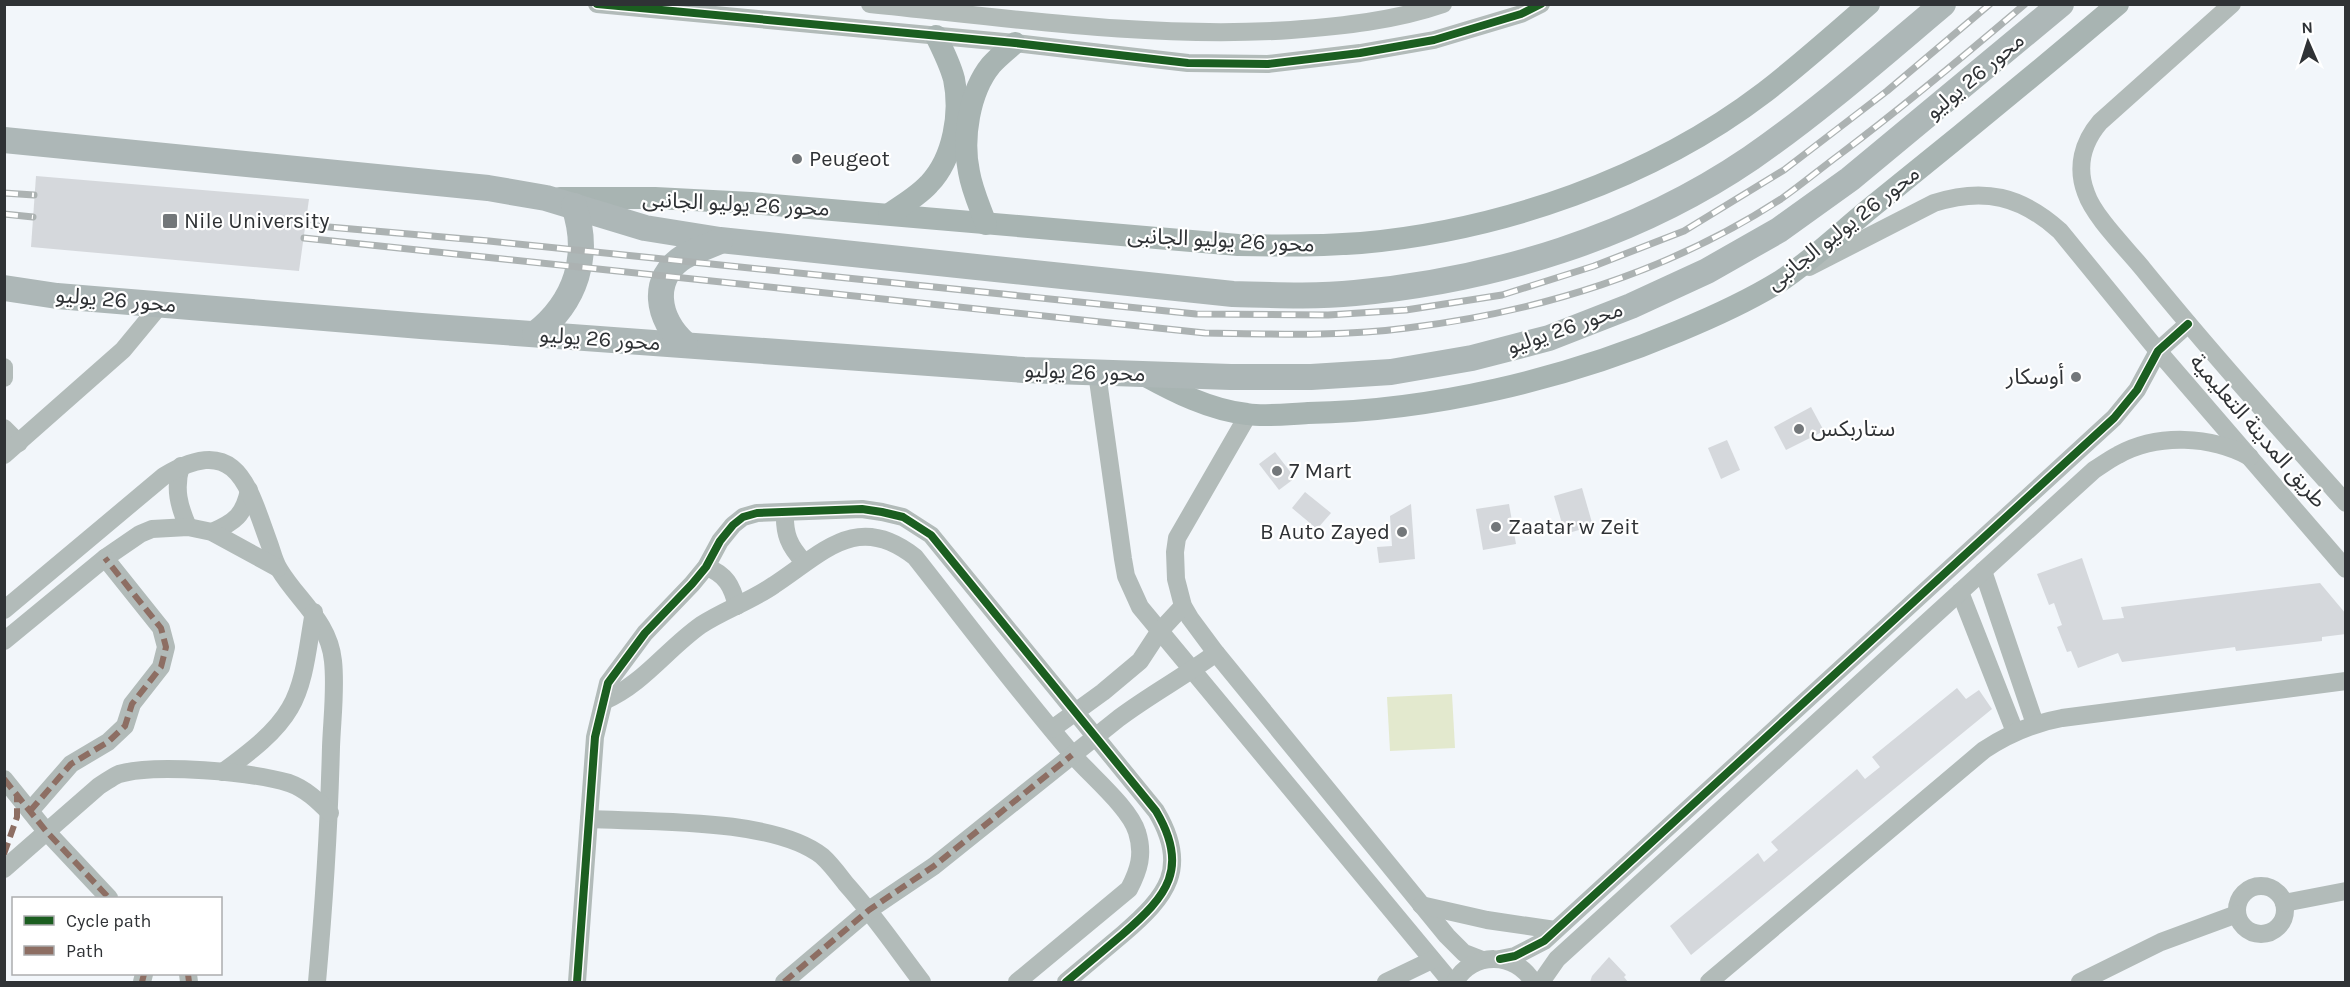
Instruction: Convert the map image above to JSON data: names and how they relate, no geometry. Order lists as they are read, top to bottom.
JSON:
{
  "streets": {
    "highway": ["محور 26 يوليو"],
    "main road": ["محور 26 يوليو الجانبى"],
    "street": ["طريق المدينة التعليمية"]
  },
  "crossings": [
    ["محور 26 يوليو", "محور 26 يوليو الجانبى"],
    ["محور 26 يوليو الجانبى", "طريق المدينة التعليمية"]
  ],
  "places": {
    "other": [
      "Peugeot",
      "أوسكار",
      "ستاربكس",
      "7 Mart",
      "Zaatar w Zeit",
      "B Auto Zayed"
    ],
    "transit": ["Nile University"]
  },
  "legend": ["Cycle path", "Path"],
  "north": "top"
}
